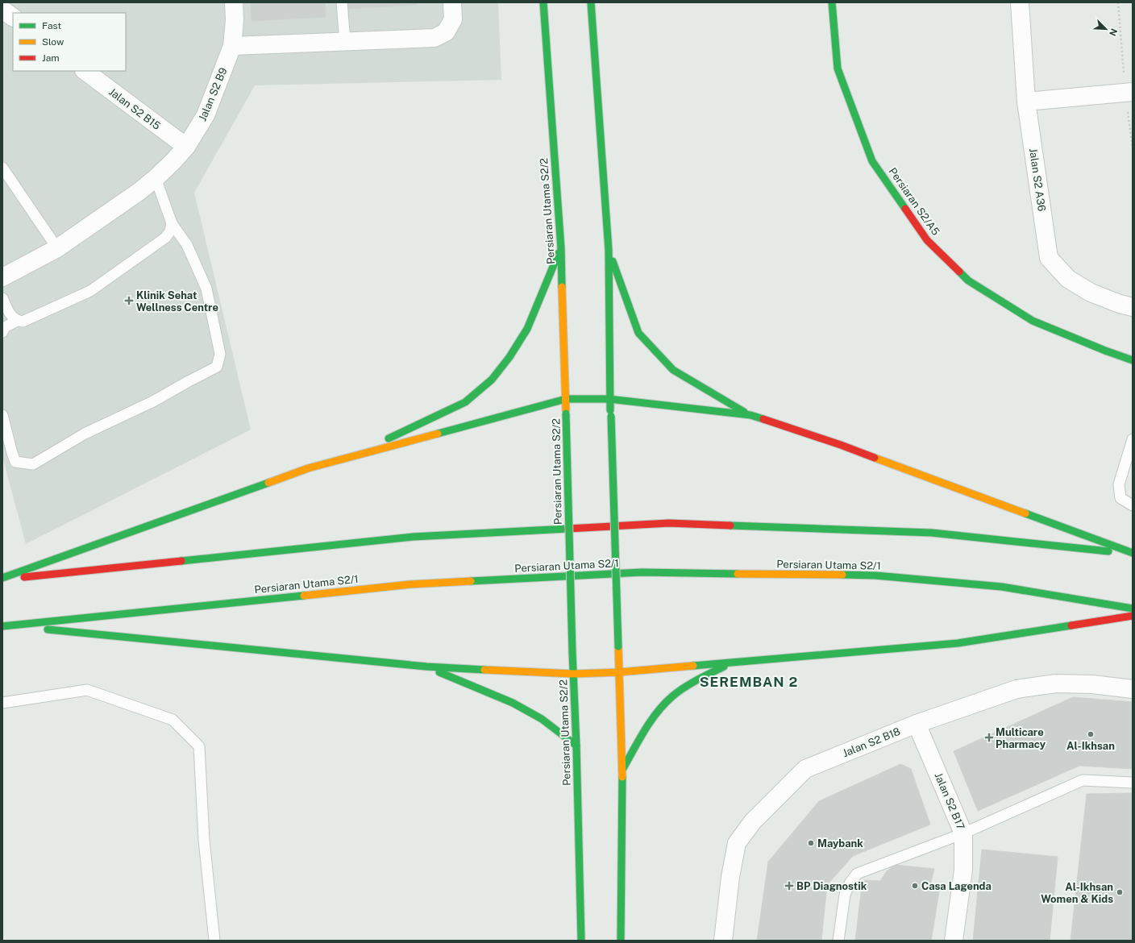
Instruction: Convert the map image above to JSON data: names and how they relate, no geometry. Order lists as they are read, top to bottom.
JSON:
{
  "streets": {
    "main road": ["Persiaran S2/A5", "Persiaran Utama S2/2", "Persiaran Utama S2/1"],
    "street": [
      "Jalan S2 B9",
      "Jalan S2 B15",
      "Jalan S2 A36",
      "Jalan S2 B18",
      "Jalan S2 B17"
    ]
  },
  "crossings": [
    ["Jalan S2 B9", "Jalan S2 B15"],
    ["Jalan S2 B18", "Jalan S2 B17"]
  ],
  "districts": ["SEREMBAN 2"],
  "places": {
    "health": ["Klinik Sehat Wellness Centre", "Multicare Pharmacy", "BP Diagnostik"],
    "other": [
      "Al-Ikhsan",
      "Maybank",
      "Casa Lagenda",
      "Al-Ikhsan Women & Kids"
    ]
  },
  "legend": ["Fast", "Slow", "Jam"],
  "north": "bottom right"
}
